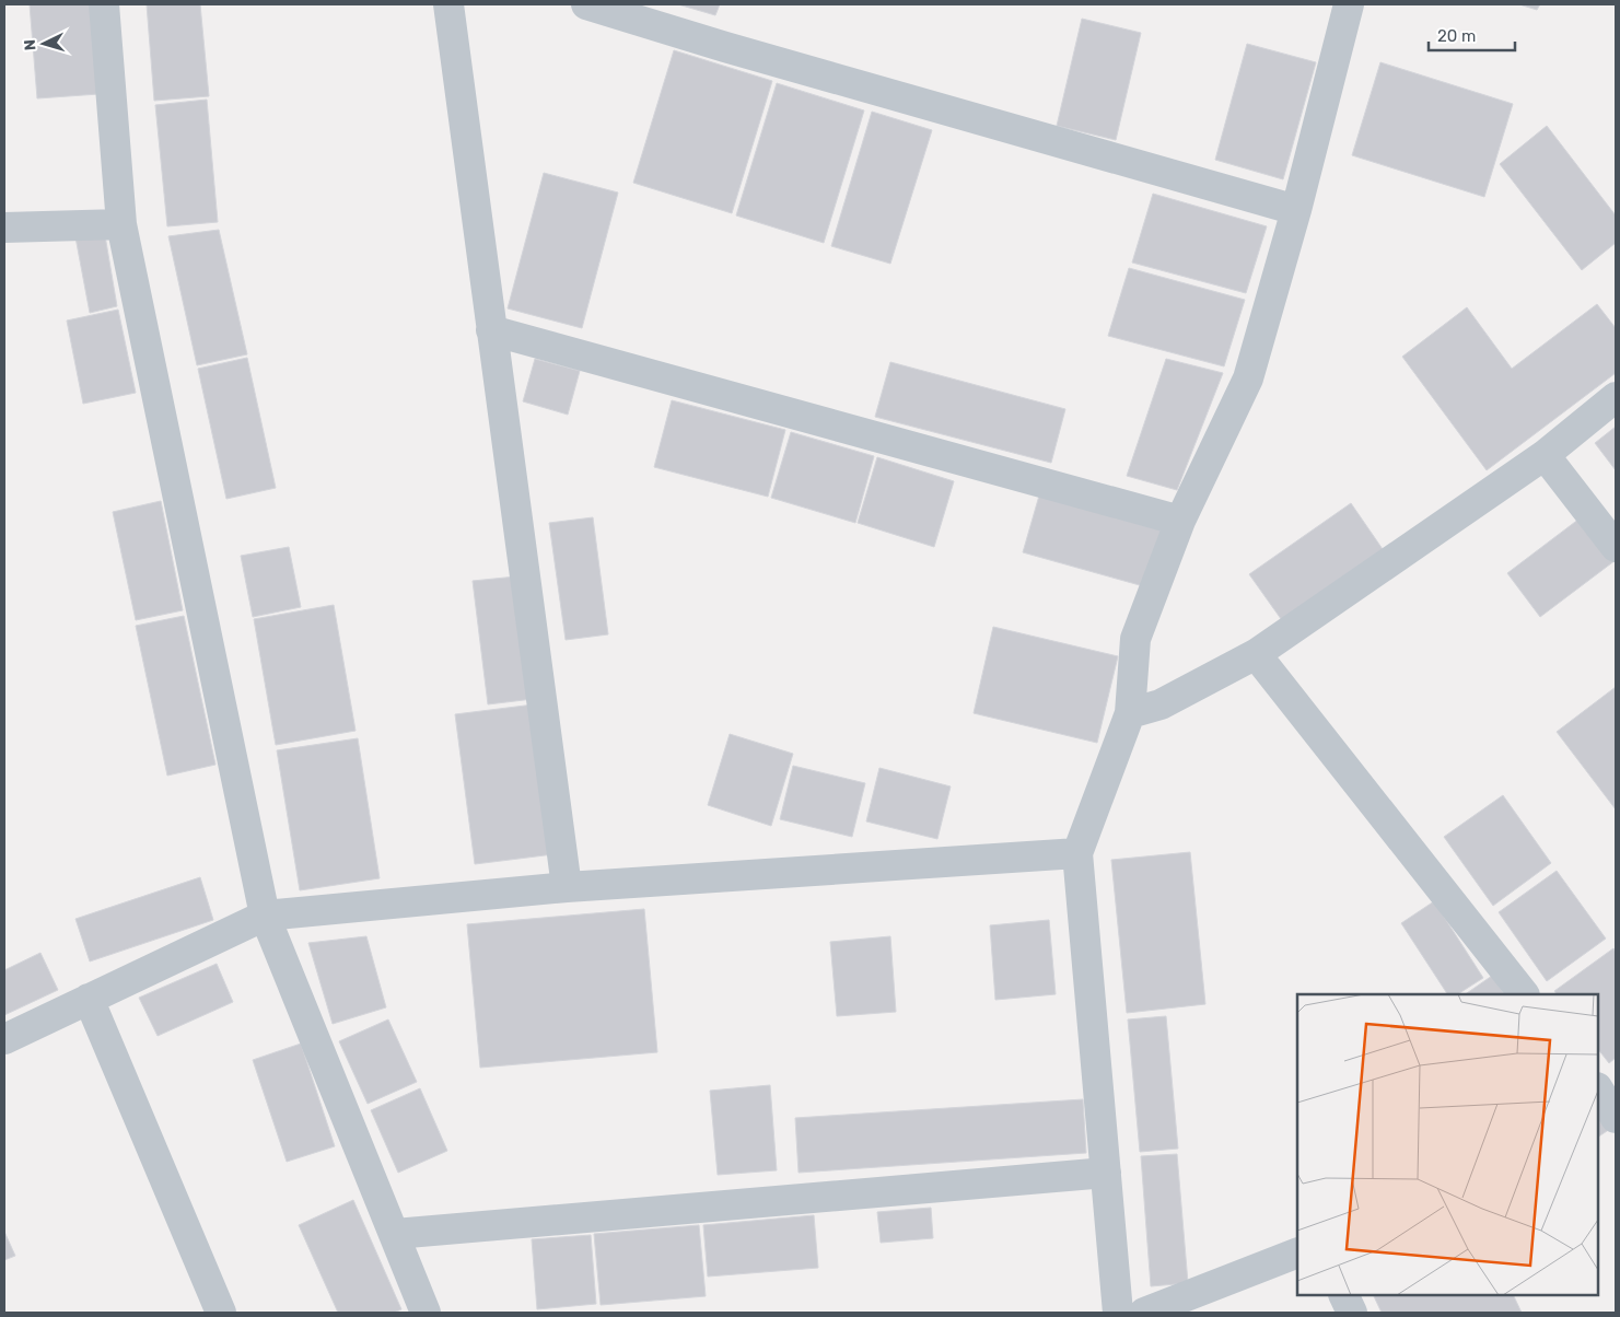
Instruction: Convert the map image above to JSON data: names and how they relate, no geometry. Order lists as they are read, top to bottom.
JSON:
{
  "scale_bar": "20 m",
  "north": "left"
}
